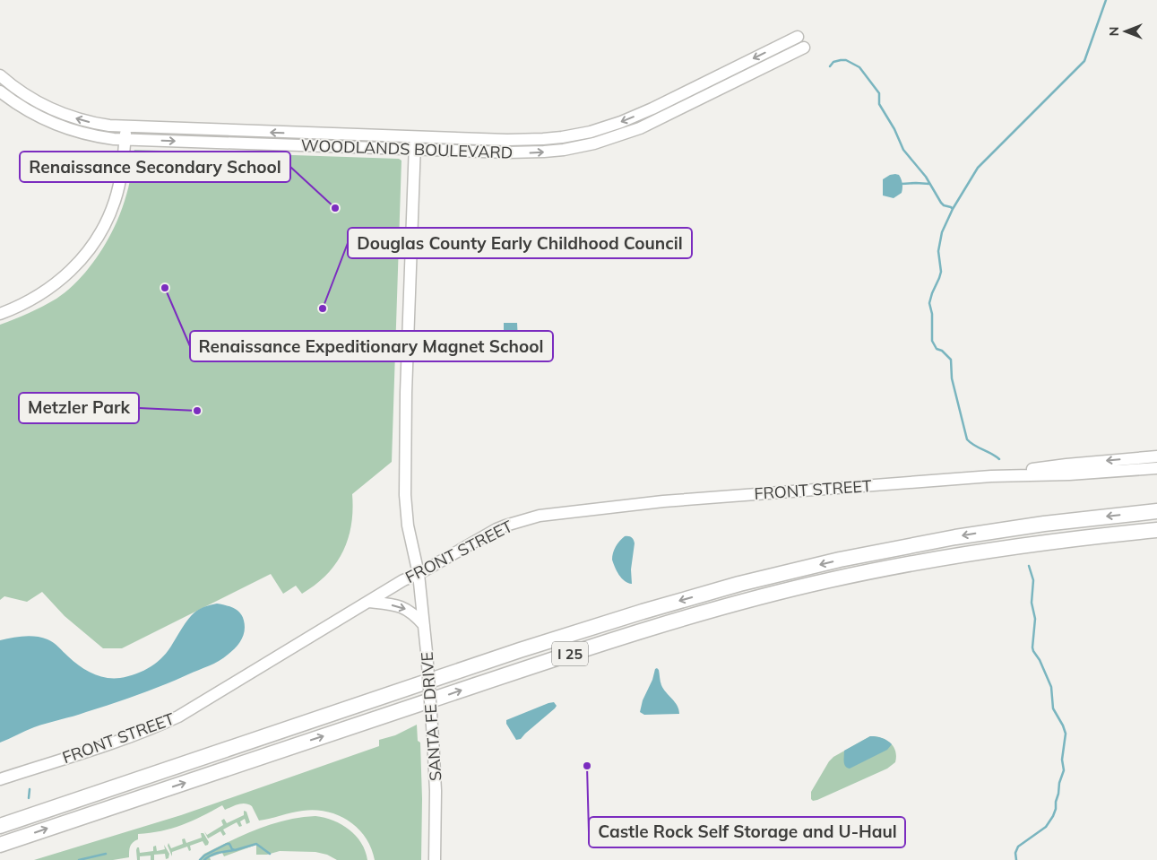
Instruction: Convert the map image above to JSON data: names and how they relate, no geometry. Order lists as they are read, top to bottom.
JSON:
{
  "streets": {
    "highway": ["I 25"],
    "street": ["WOODLANDS BOULEVARD", "FRONT STREET", "SANTA FE DRIVE"]
  },
  "crossings": [
    ["WOODLANDS BOULEVARD", "SANTA FE DRIVE"],
    ["FRONT STREET", "SANTA FE DRIVE"]
  ],
  "places": [
    "Renaissance Secondary School",
    "Renaissance Expeditionary Magnet School",
    "Douglas County Early Childhood Council",
    "Metzler Park",
    "Castle Rock Self Storage and U-Haul"
  ],
  "north": "left"
}
